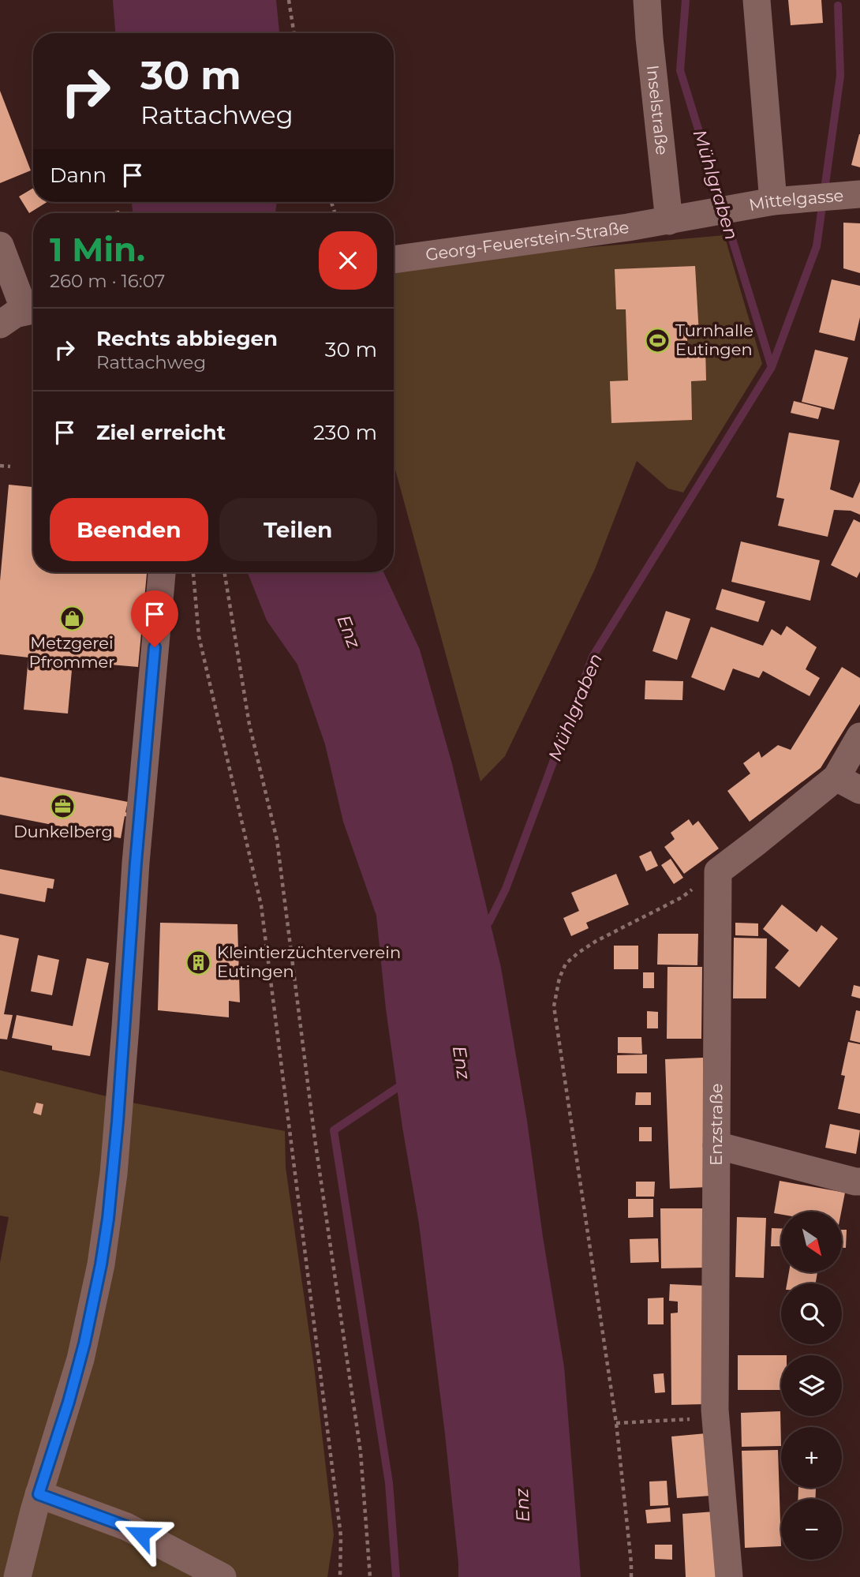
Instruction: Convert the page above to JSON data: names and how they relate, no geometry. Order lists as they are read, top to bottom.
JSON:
{
  "streets": {
    "street": [
      "Inselstraße",
      "Mittelgasse",
      "Georg-Feuerstein-Straße",
      "Enzstraße"
    ]
  },
  "crossings": [
    ["Inselstraße", "Mittelgasse"],
    ["Inselstraße", "Georg-Feuerstein-Straße"],
    ["Mittelgasse", "Georg-Feuerstein-Straße"]
  ],
  "water": ["Mühlgraben", "Enz"],
  "places": {
    "sports": ["Turnhalle Eutingen"],
    "shop": ["Metzgerei Pfrommer"],
    "office": ["Dunkelberg"],
    "building": ["Kleintierzüchterverein Eutingen"]
  },
  "north": "bottom right",
  "page": {
    "turn": ["30 m", "Rattachweg"],
    "then": "Dann",
    "heading": ["1 Min.", "260 m · 16:07"],
    "list": [
      {
        "name": "Rechts abbiegen",
        "note": "Rattachweg",
        "value": "30 m"
      },
      {
        "name": "Ziel erreicht",
        "value": "230 m"
      }
    ],
    "buttons": ["Beenden", "Teilen"],
    "map_buttons": ["+", "−"]
  }
}
